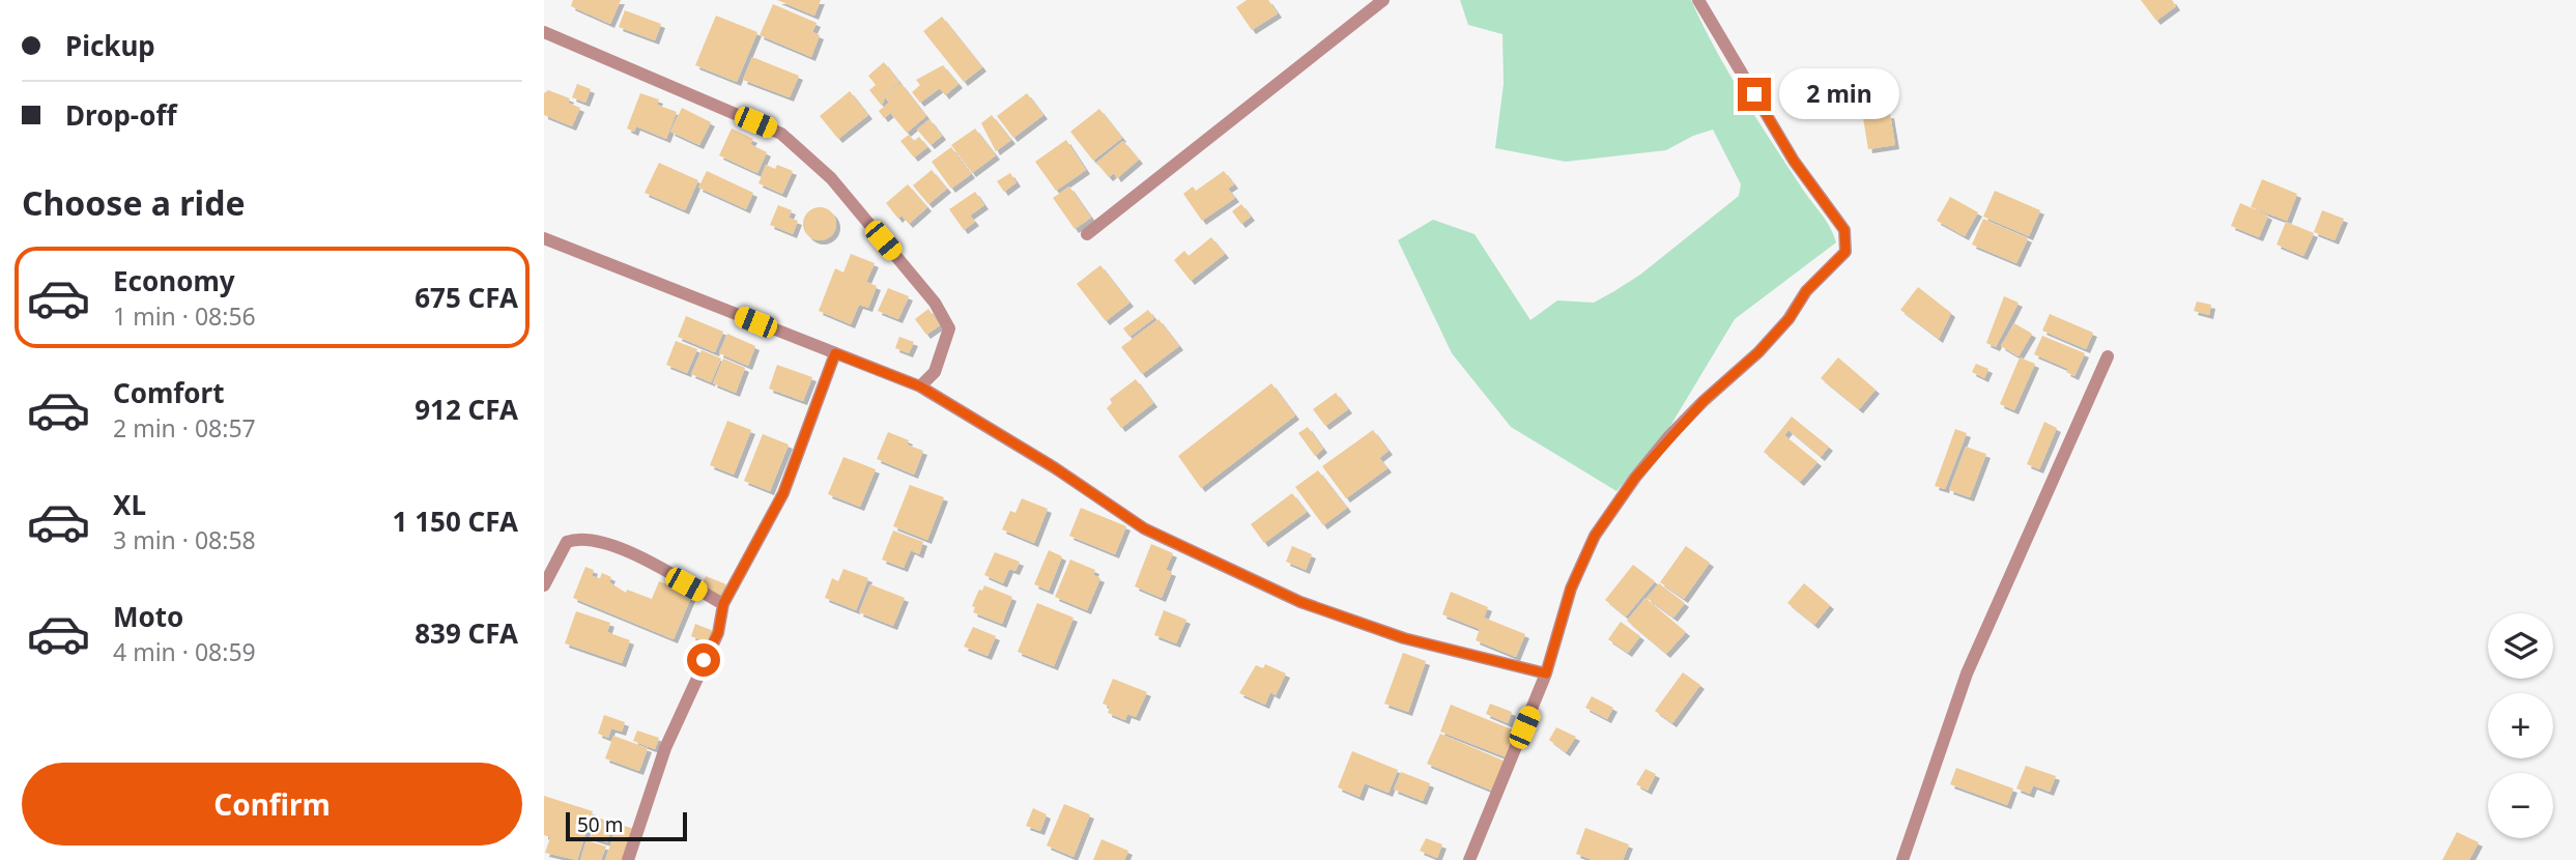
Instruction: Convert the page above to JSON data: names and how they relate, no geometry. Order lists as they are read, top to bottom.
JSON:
{
  "scale_bar": "50 m",
  "page": {
    "banner": ["Pickup", "Drop-off"],
    "bubble": "2 min",
    "heading": "Choose a ride",
    "list": [
      {
        "name": "Economy",
        "note": "1 min · 08:56",
        "value": "675 CFA"
      },
      {
        "name": "Comfort",
        "note": "2 min · 08:57",
        "value": "912 CFA"
      },
      {
        "name": "XL",
        "note": "3 min · 08:58",
        "value": "1 150 CFA"
      },
      {
        "name": "Moto",
        "note": "4 min · 08:59",
        "value": "839 CFA"
      }
    ],
    "map_buttons": ["+", "−"],
    "buttons": "Confirm",
    "scale": "50 m"
  }
}
